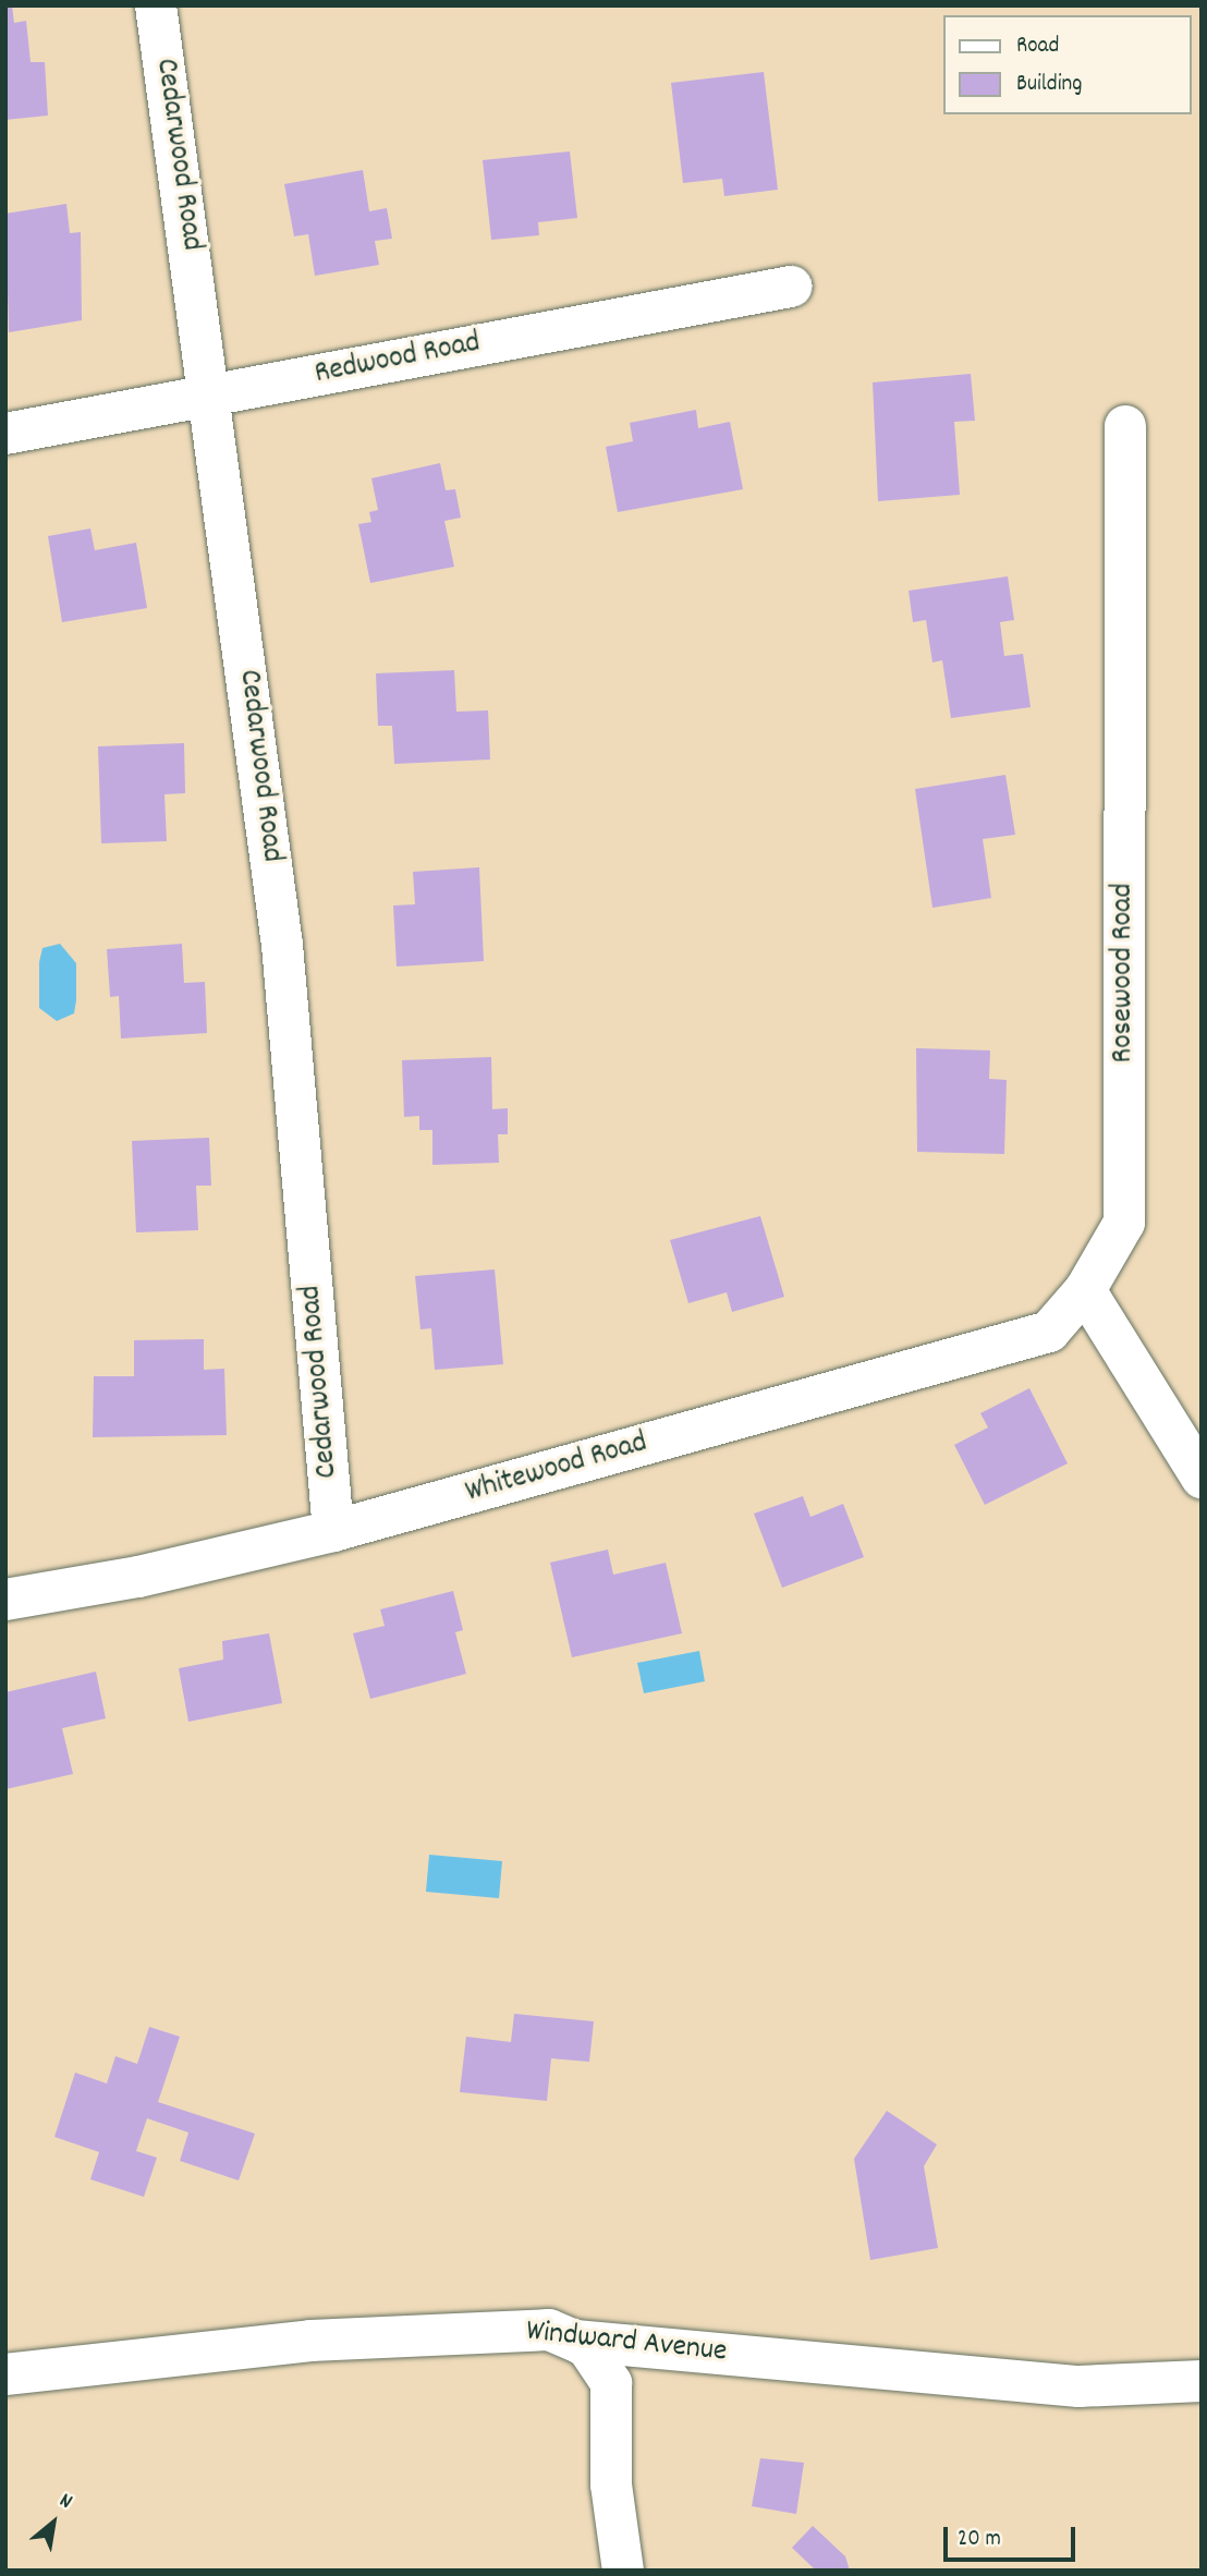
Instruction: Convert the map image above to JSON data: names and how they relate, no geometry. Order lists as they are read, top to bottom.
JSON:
{
  "streets": {
    "street": [
      "Cedarwood Road",
      "Redwood Road",
      "Rosewood Road",
      "Whitewood Road",
      "Windward Avenue"
    ]
  },
  "crossings": [
    ["Cedarwood Road", "Redwood Road"],
    ["Cedarwood Road", "Whitewood Road"],
    ["Rosewood Road", "Whitewood Road"]
  ],
  "legend": ["Road", "Building"],
  "scale_bar": "20 m",
  "north": "top right"
}
